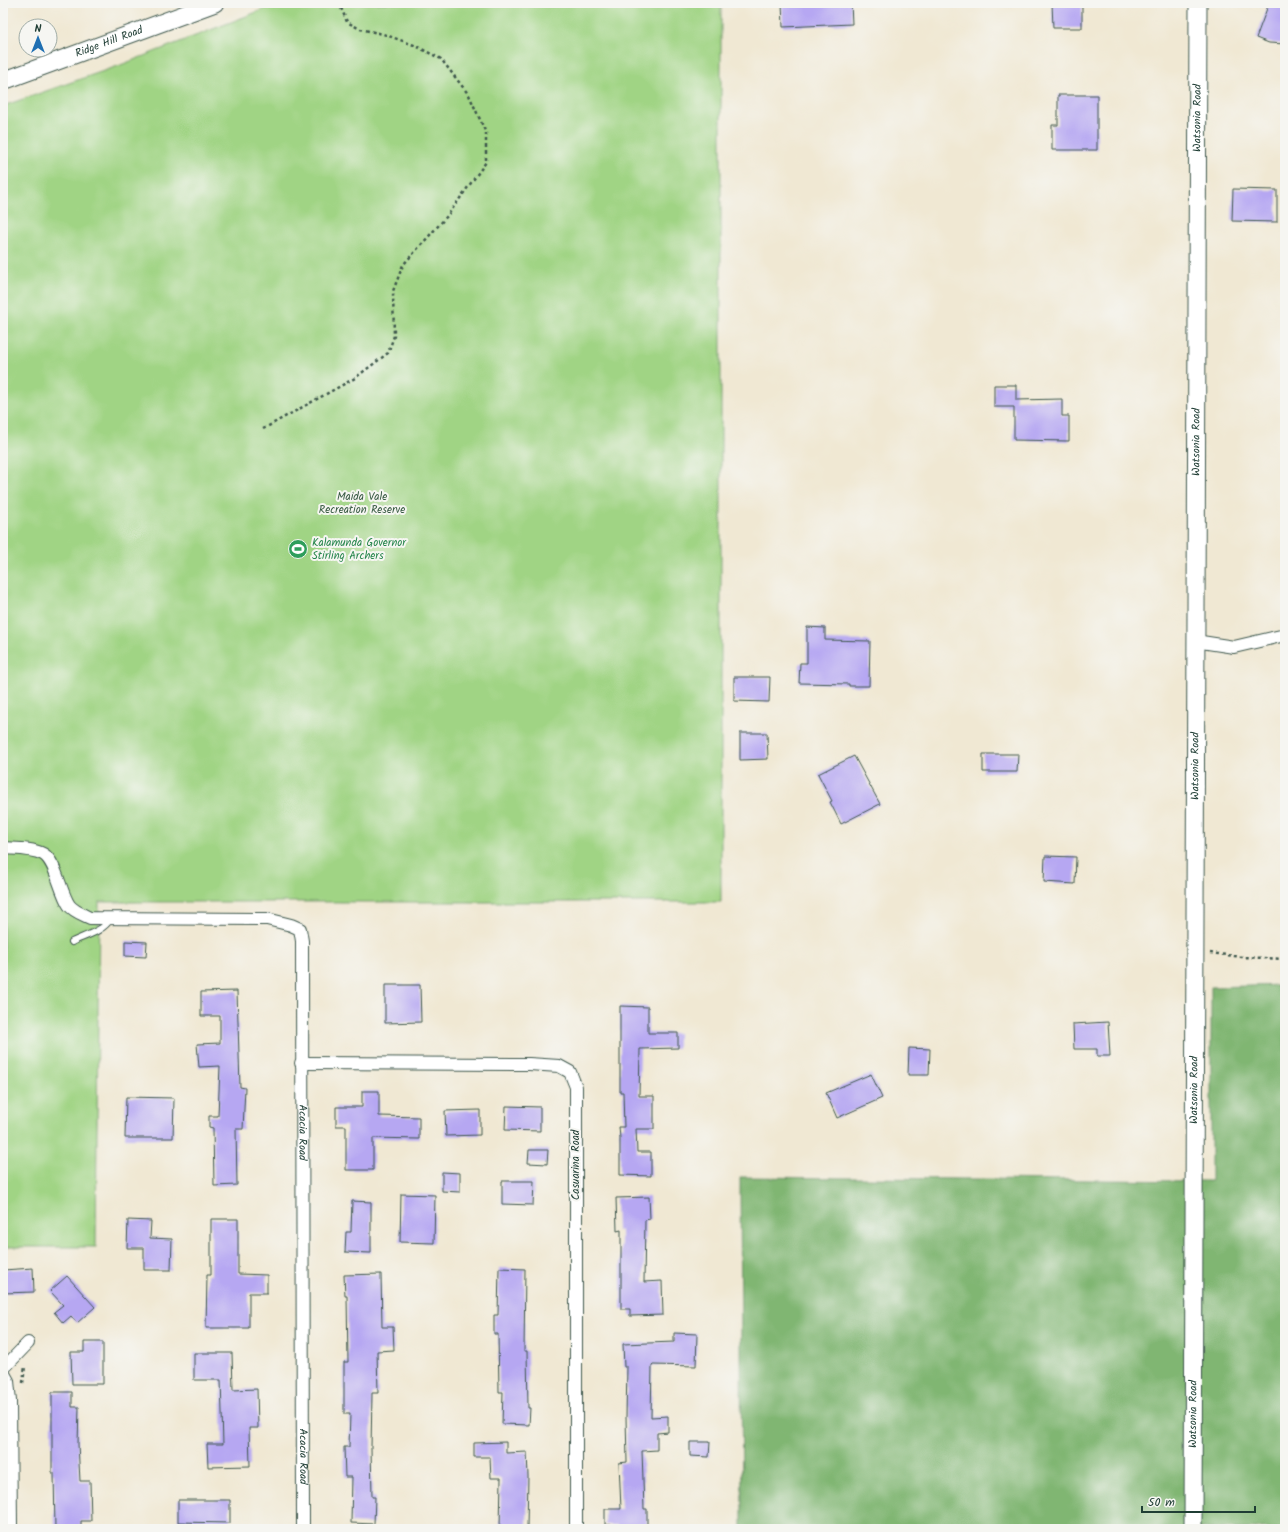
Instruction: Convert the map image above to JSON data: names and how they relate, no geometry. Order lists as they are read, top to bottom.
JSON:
{
  "streets": {
    "street": [
      "Ridge Hill Road",
      "Watsonia Road",
      "Acacia Road",
      "Casuarina Road"
    ]
  },
  "crossings": [
    ["Acacia Road", "Casuarina Road"]
  ],
  "parks": ["Maida Vale Recreation Reserve"],
  "places": {
    "sports": ["Kalamunda Governor Stirling Archers"]
  },
  "scale_bar": "50 m",
  "north": "top"
}
